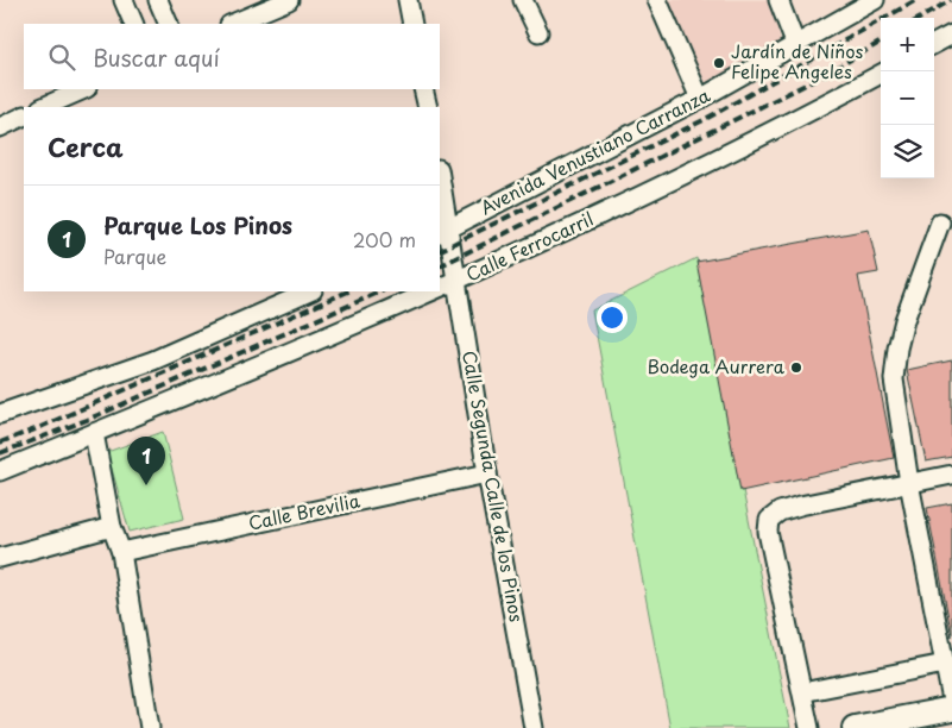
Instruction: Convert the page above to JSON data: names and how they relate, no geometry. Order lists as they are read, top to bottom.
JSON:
{
  "streets": {
    "street": [
      "Avenida Venustiano Carranza",
      "Calle Ferrocarril",
      "Calle Segunda Calle de los Pinos",
      "Calle Brevilia"
    ]
  },
  "crossings": [
    ["Avenida Venustiano Carranza", "Calle Segunda Calle de los Pinos"],
    ["Calle Ferrocarril", "Calle Segunda Calle de los Pinos"],
    ["Calle Segunda Calle de los Pinos", "Calle Brevilia"]
  ],
  "places": ["Jardín de Niños Felipe Angeles", "Bodega Aurrera"],
  "page": {
    "map_buttons": ["+", "−"],
    "search": "Buscar aquí",
    "heading": "Cerca",
    "list": [
      {
        "mark": "1",
        "name": "Parque Los Pinos",
        "note": "Parque",
        "value": "200 m"
      }
    ],
    "pins": "1"
  }
}
